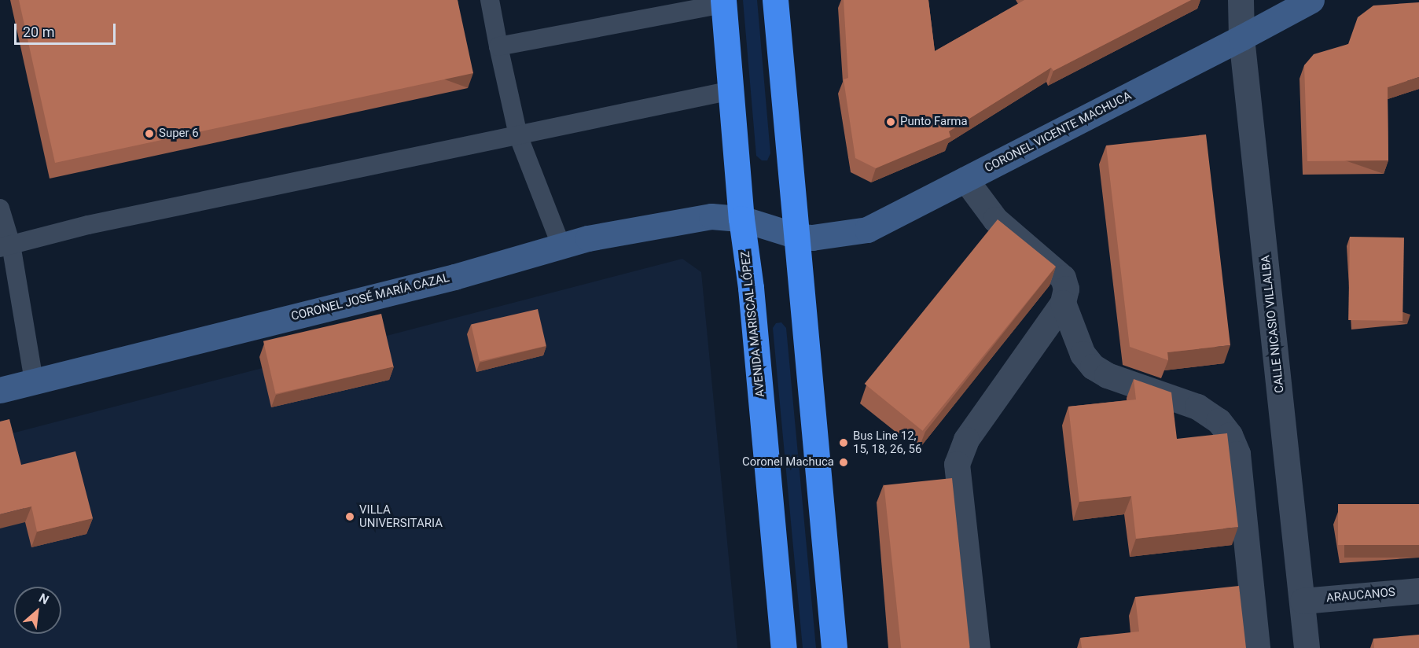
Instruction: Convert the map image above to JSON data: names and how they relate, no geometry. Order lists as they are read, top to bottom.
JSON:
{
  "streets": {
    "highway": ["AVENIDA MARISCAL LÓPEZ"],
    "street": [
      "CORONEL VICENTE MACHUCA",
      "CORONEL JOSÉ MARÍA CAZAL",
      "CALLE NICASIO VILLALBA",
      "ARAUCANOS"
    ]
  },
  "crossings": [
    ["CORONEL VICENTE MACHUCA", "CORONEL JOSÉ MARÍA CAZAL"],
    ["CORONEL VICENTE MACHUCA", "AVENIDA MARISCAL LÓPEZ"],
    ["CORONEL VICENTE MACHUCA", "CALLE NICASIO VILLALBA"],
    ["CORONEL JOSÉ MARÍA CAZAL", "AVENIDA MARISCAL LÓPEZ"],
    ["CALLE NICASIO VILLALBA", "ARAUCANOS"]
  ],
  "places": [
    "Punto Farma",
    "Super 6",
    "Bus Line 12, 15, 18, 26, 56",
    "Coronel Machuca",
    "VILLA UNIVERSITARIA"
  ],
  "scale_bar": "20 m",
  "north": "top right"
}
